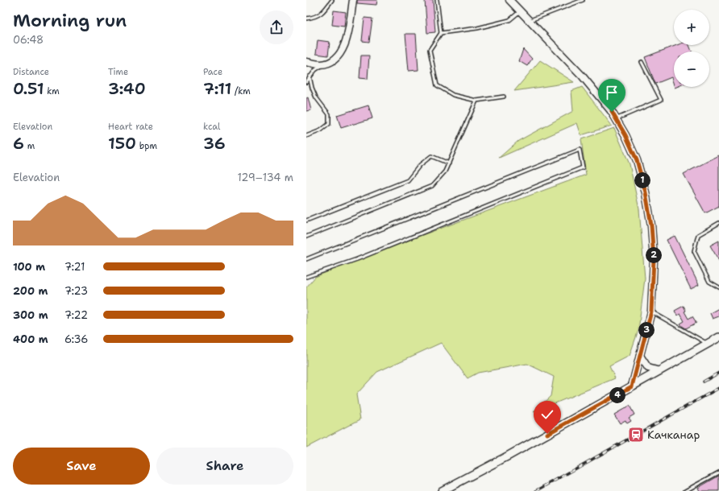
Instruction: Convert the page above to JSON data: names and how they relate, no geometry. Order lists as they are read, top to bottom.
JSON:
{
  "places": {
    "station": ["Качканар"]
  },
  "page": {
    "heading": ["Morning run", "06:48"],
    "map_buttons": ["+", "−"],
    "stats": [
      ["Distance", "0.51 km"],
      ["Time", "3:40"],
      ["Pace", "7:11 /km"],
      ["Elevation", "6 m"],
      ["Heart rate", "150 bpm"],
      ["kcal", "36"]
    ],
    "chart": ["Elevation", "129–134 m"],
    "pins": [
      "1",
      "2",
      "3",
      "4"
    ],
    "list": [
      {
        "name": "100 m",
        "note": "7:21"
      },
      {
        "name": "200 m",
        "note": "7:23"
      },
      {
        "name": "300 m",
        "note": "7:22"
      },
      {
        "name": "400 m",
        "note": "6:36"
      }
    ],
    "buttons": ["Save", "Share"]
  }
}
